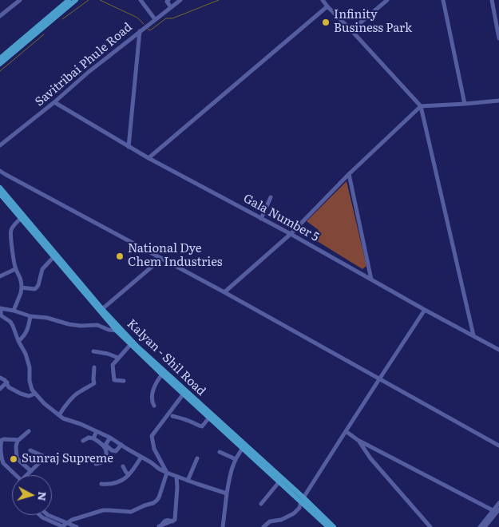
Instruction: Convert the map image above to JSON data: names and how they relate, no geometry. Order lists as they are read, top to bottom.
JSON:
{
  "streets": {
    "main road": ["Kalyan - Shil Road"],
    "street": ["Savitribai Phule Road", "Gala Number 5"]
  },
  "crossings": [
    ["Savitribai Phule Road", "Gala Number 5"]
  ],
  "places": ["Infinity Business Park", "National Dye Chem Industries", "Sunraj Supreme"],
  "north": "right"
}
